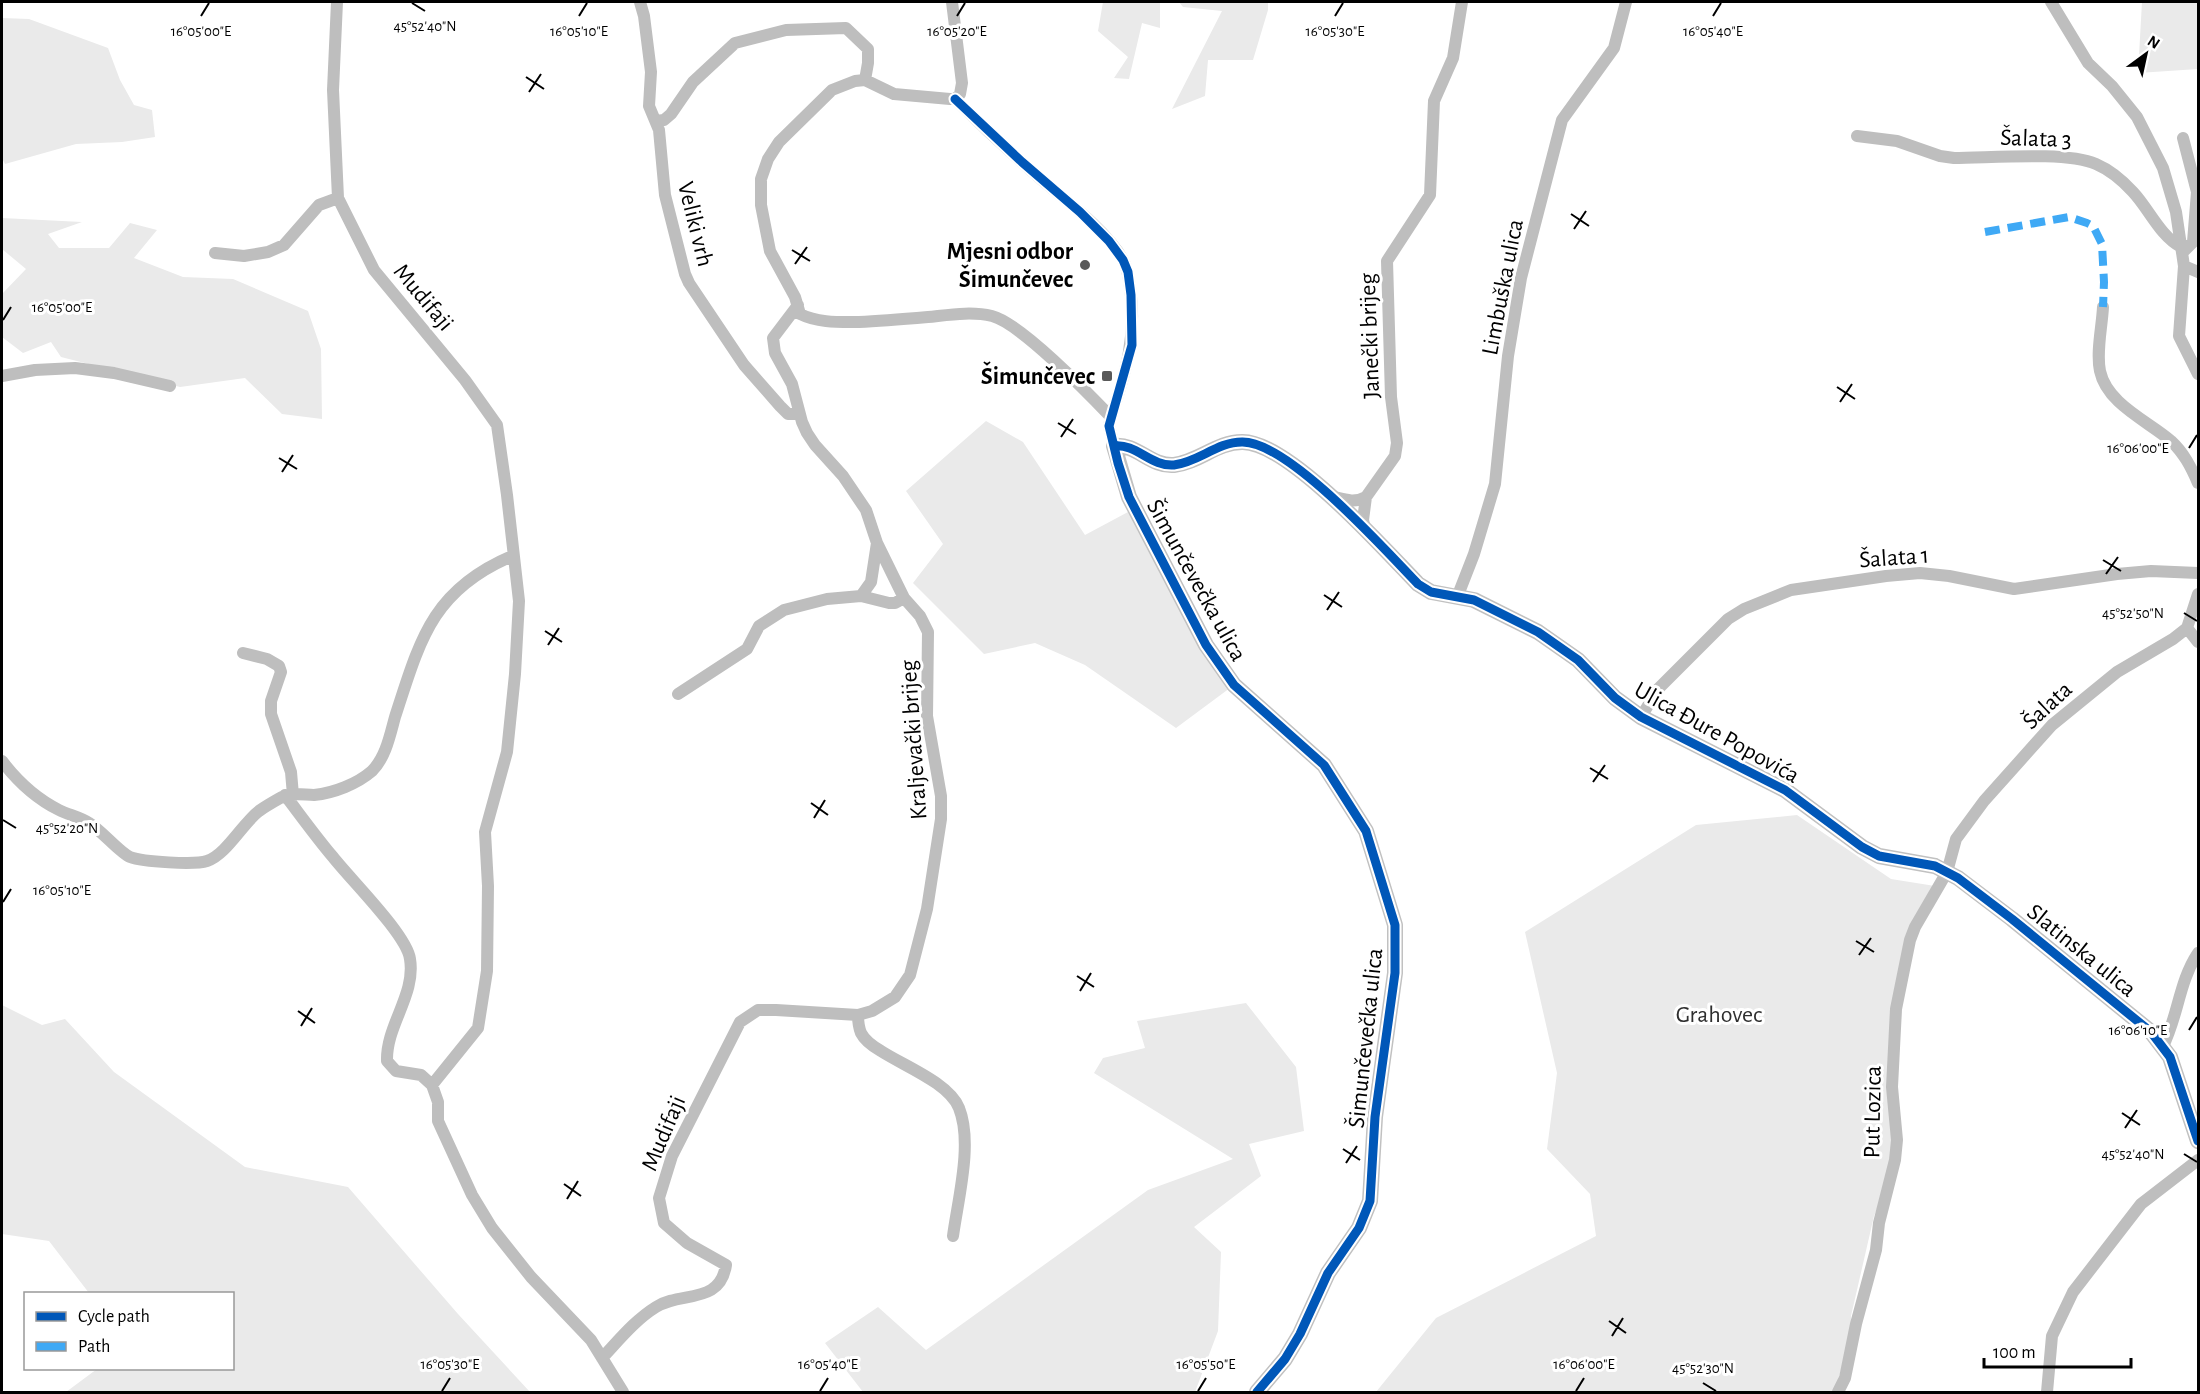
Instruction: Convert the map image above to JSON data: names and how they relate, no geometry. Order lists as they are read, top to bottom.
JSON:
{
  "streets": {
    "street": [
      "Šalata 3",
      "Veliki vrh",
      "Limbuška ulica",
      "Mudifaji",
      "Janečki brijeg",
      "Šalata 1",
      "Šimunčevečka ulica",
      "Šalata",
      "Ulica Đure Popovića",
      "Kraljevački brijeg",
      "Slatinska ulica",
      "Put Lozica"
    ]
  },
  "crossings": [
    ["Veliki vrh", "Kraljevački brijeg"],
    ["Limbuška ulica", "Ulica Đure Popovića"],
    ["Mudifaji", "Kraljevački brijeg"],
    ["Šalata 1", "Ulica Đure Popovića"],
    ["Šimunčevečka ulica", "Ulica Đure Popovića"],
    ["Šalata", "Ulica Đure Popovića"],
    ["Šalata", "Slatinska ulica"],
    ["Šalata", "Put Lozica"],
    ["Ulica Đure Popovića", "Slatinska ulica"],
    ["Ulica Đure Popovića", "Put Lozica"],
    ["Slatinska ulica", "Put Lozica"]
  ],
  "parks": ["Grahovec"],
  "places": {
    "other": ["Mjesni odbor Šimunčevec"],
    "transit": ["Šimunčevec"]
  },
  "legend": ["Cycle path", "Path"],
  "scale_bar": "100 m",
  "north": "top right",
  "coordinates": [
    "45°52'40\"N",
    "16°05'20\"E",
    "16°05'40\"E",
    "16°05'00\"E",
    "16°05'10\"E",
    "16°05'30\"E",
    "16°06'00\"E",
    "45°52'50\"N",
    "45°52'20\"N",
    "16°06'10\"E",
    "16°05'50\"E",
    "45°52'30\"N"
  ]
}
